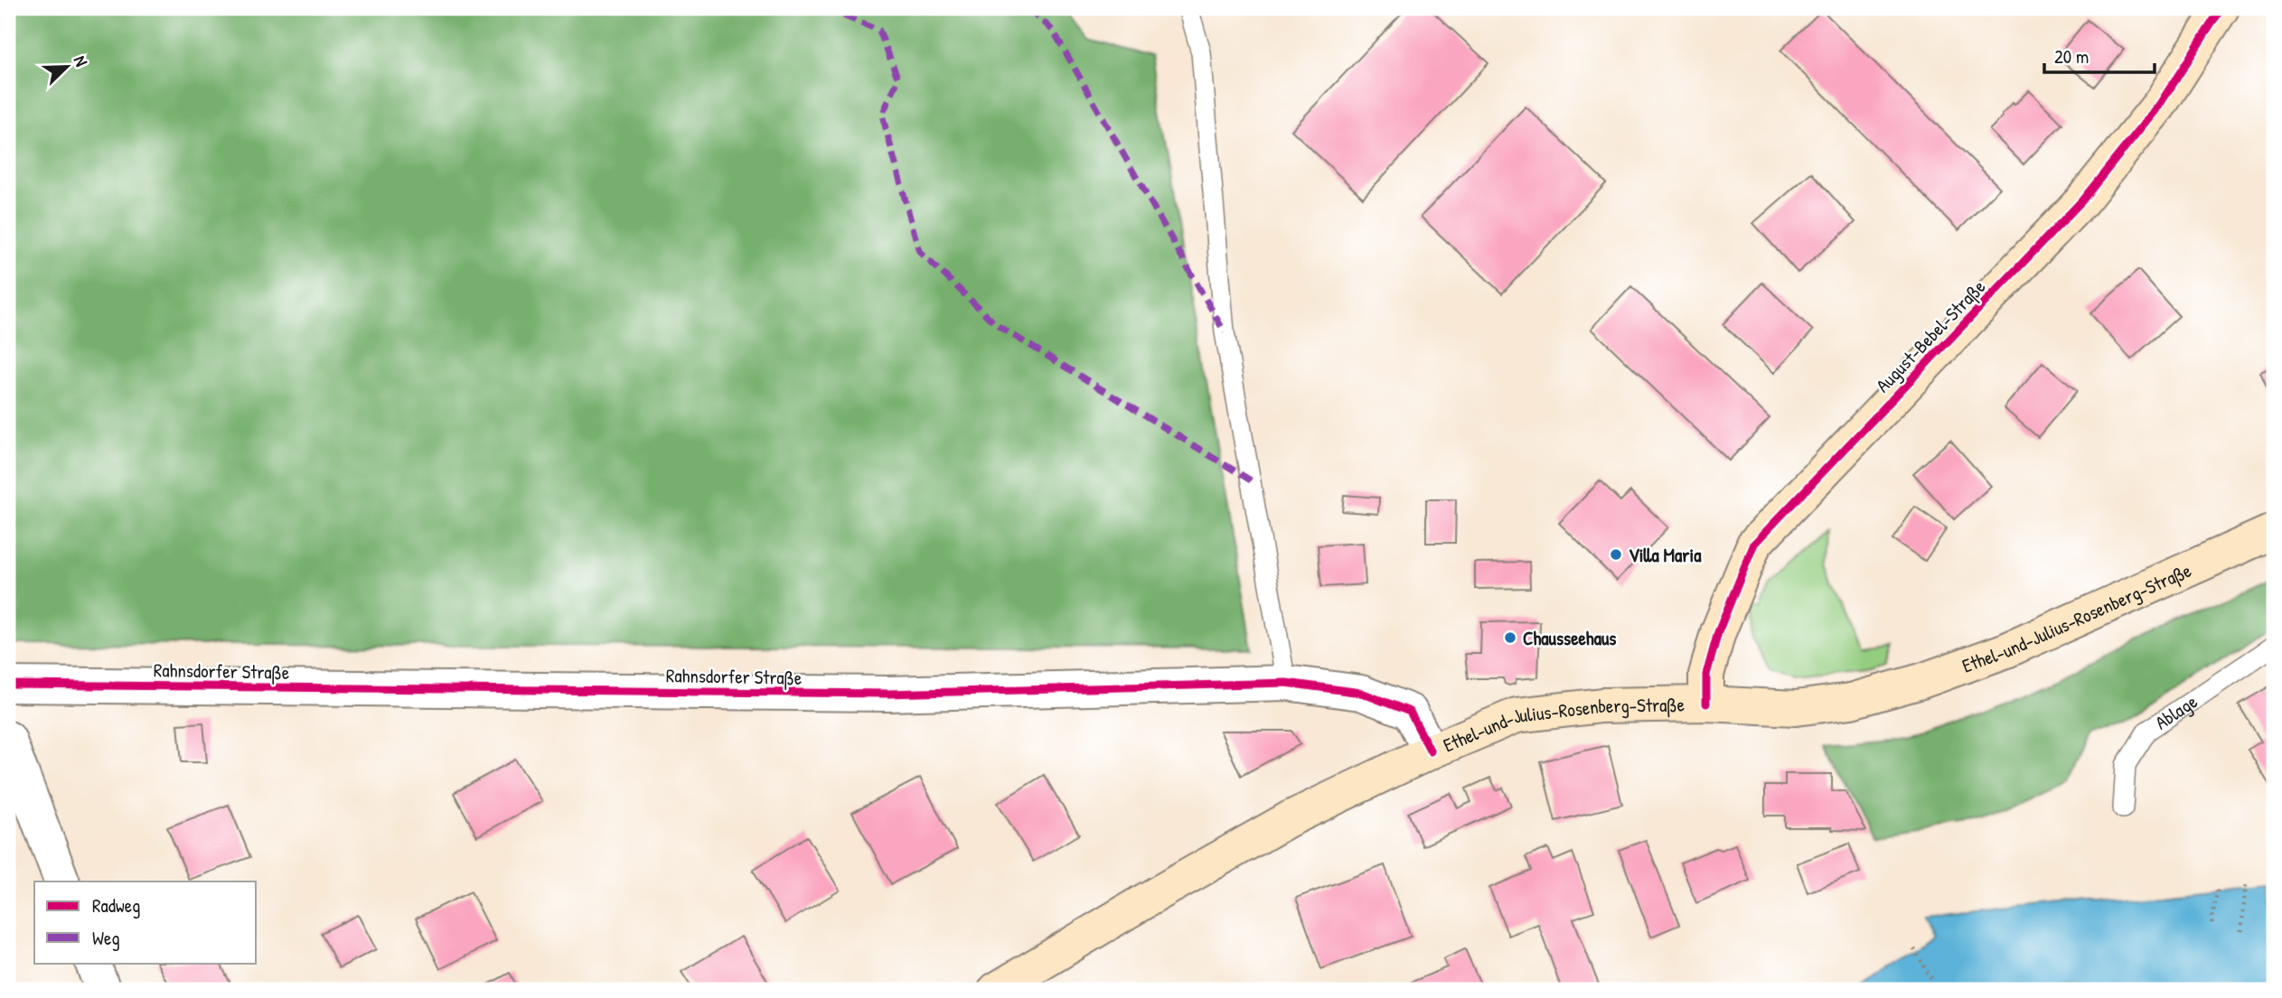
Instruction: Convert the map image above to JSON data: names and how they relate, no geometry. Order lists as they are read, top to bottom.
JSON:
{
  "streets": {
    "main road": ["August-Bebel-Straße", "Ethel-und-Julius-Rosenberg-Straße"],
    "street": ["Rahnsdorfer Straße"],
    "lane": ["Ablage"]
  },
  "crossings": [
    ["August-Bebel-Straße", "Ethel-und-Julius-Rosenberg-Straße"],
    ["Ethel-und-Julius-Rosenberg-Straße", "Rahnsdorfer Straße"]
  ],
  "places": ["Villa Maria", "Chausseehaus"],
  "legend": ["Radweg", "Weg"],
  "scale_bar": "20 m",
  "north": "top right"
}
